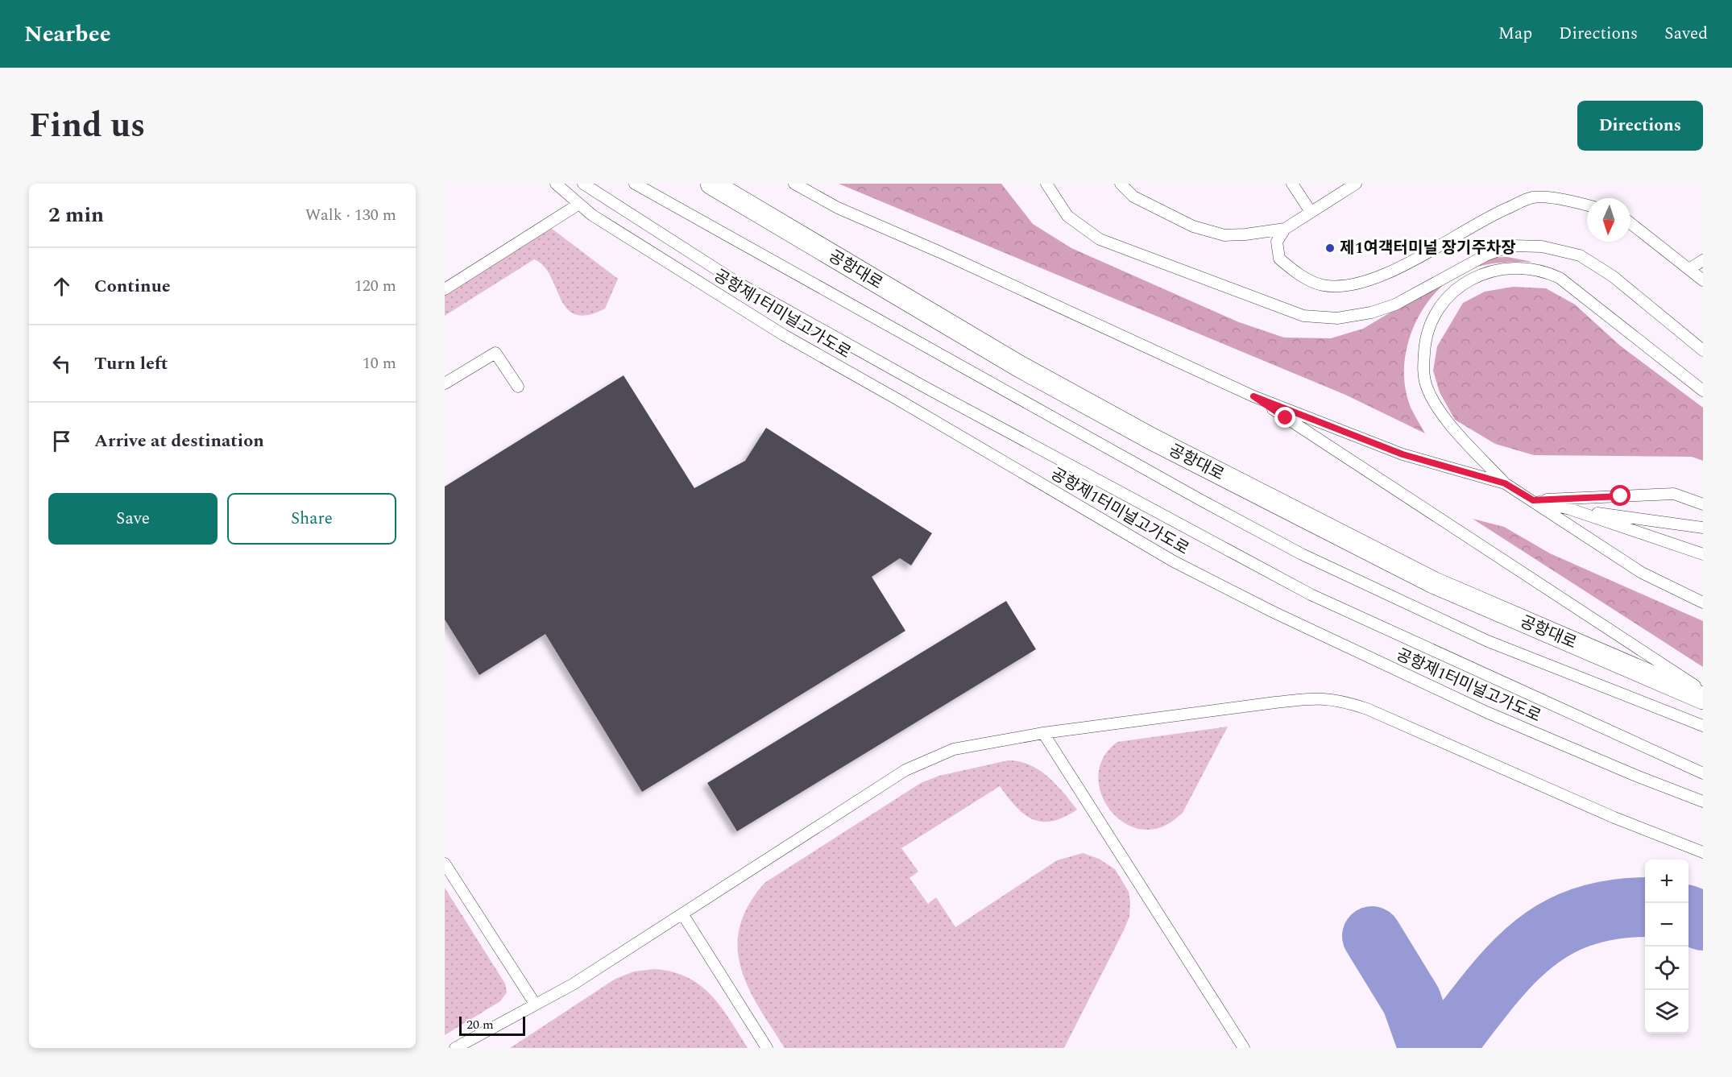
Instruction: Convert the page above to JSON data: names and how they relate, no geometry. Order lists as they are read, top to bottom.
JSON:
{
  "streets": {
    "street": ["공항대로"],
    "lane": ["공항제1터미널고가도로"]
  },
  "places": ["제1여객터미널 장기주차장"],
  "scale_bar": "20 m",
  "north": "bottom",
  "page": {
    "header": "Nearbee",
    "nav": ["Map", "Directions", "Saved"],
    "title": "Find us",
    "buttons": [
      "Directions",
      ["Save", "Share"]
    ],
    "heading": ["2 min", "Walk · 130 m"],
    "list": [
      ["Continue", "120 m"],
      ["Turn left", "10 m"],
      "Arrive at destination"
    ],
    "map_buttons": ["+", "−"],
    "scale": "20 m"
  }
}
